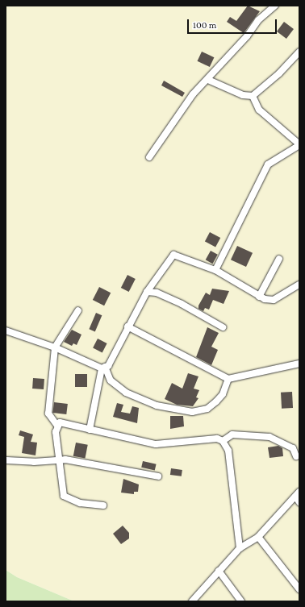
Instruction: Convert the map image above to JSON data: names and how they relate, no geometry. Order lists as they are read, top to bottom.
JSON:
{
  "scale_bar": "100 m"
}
